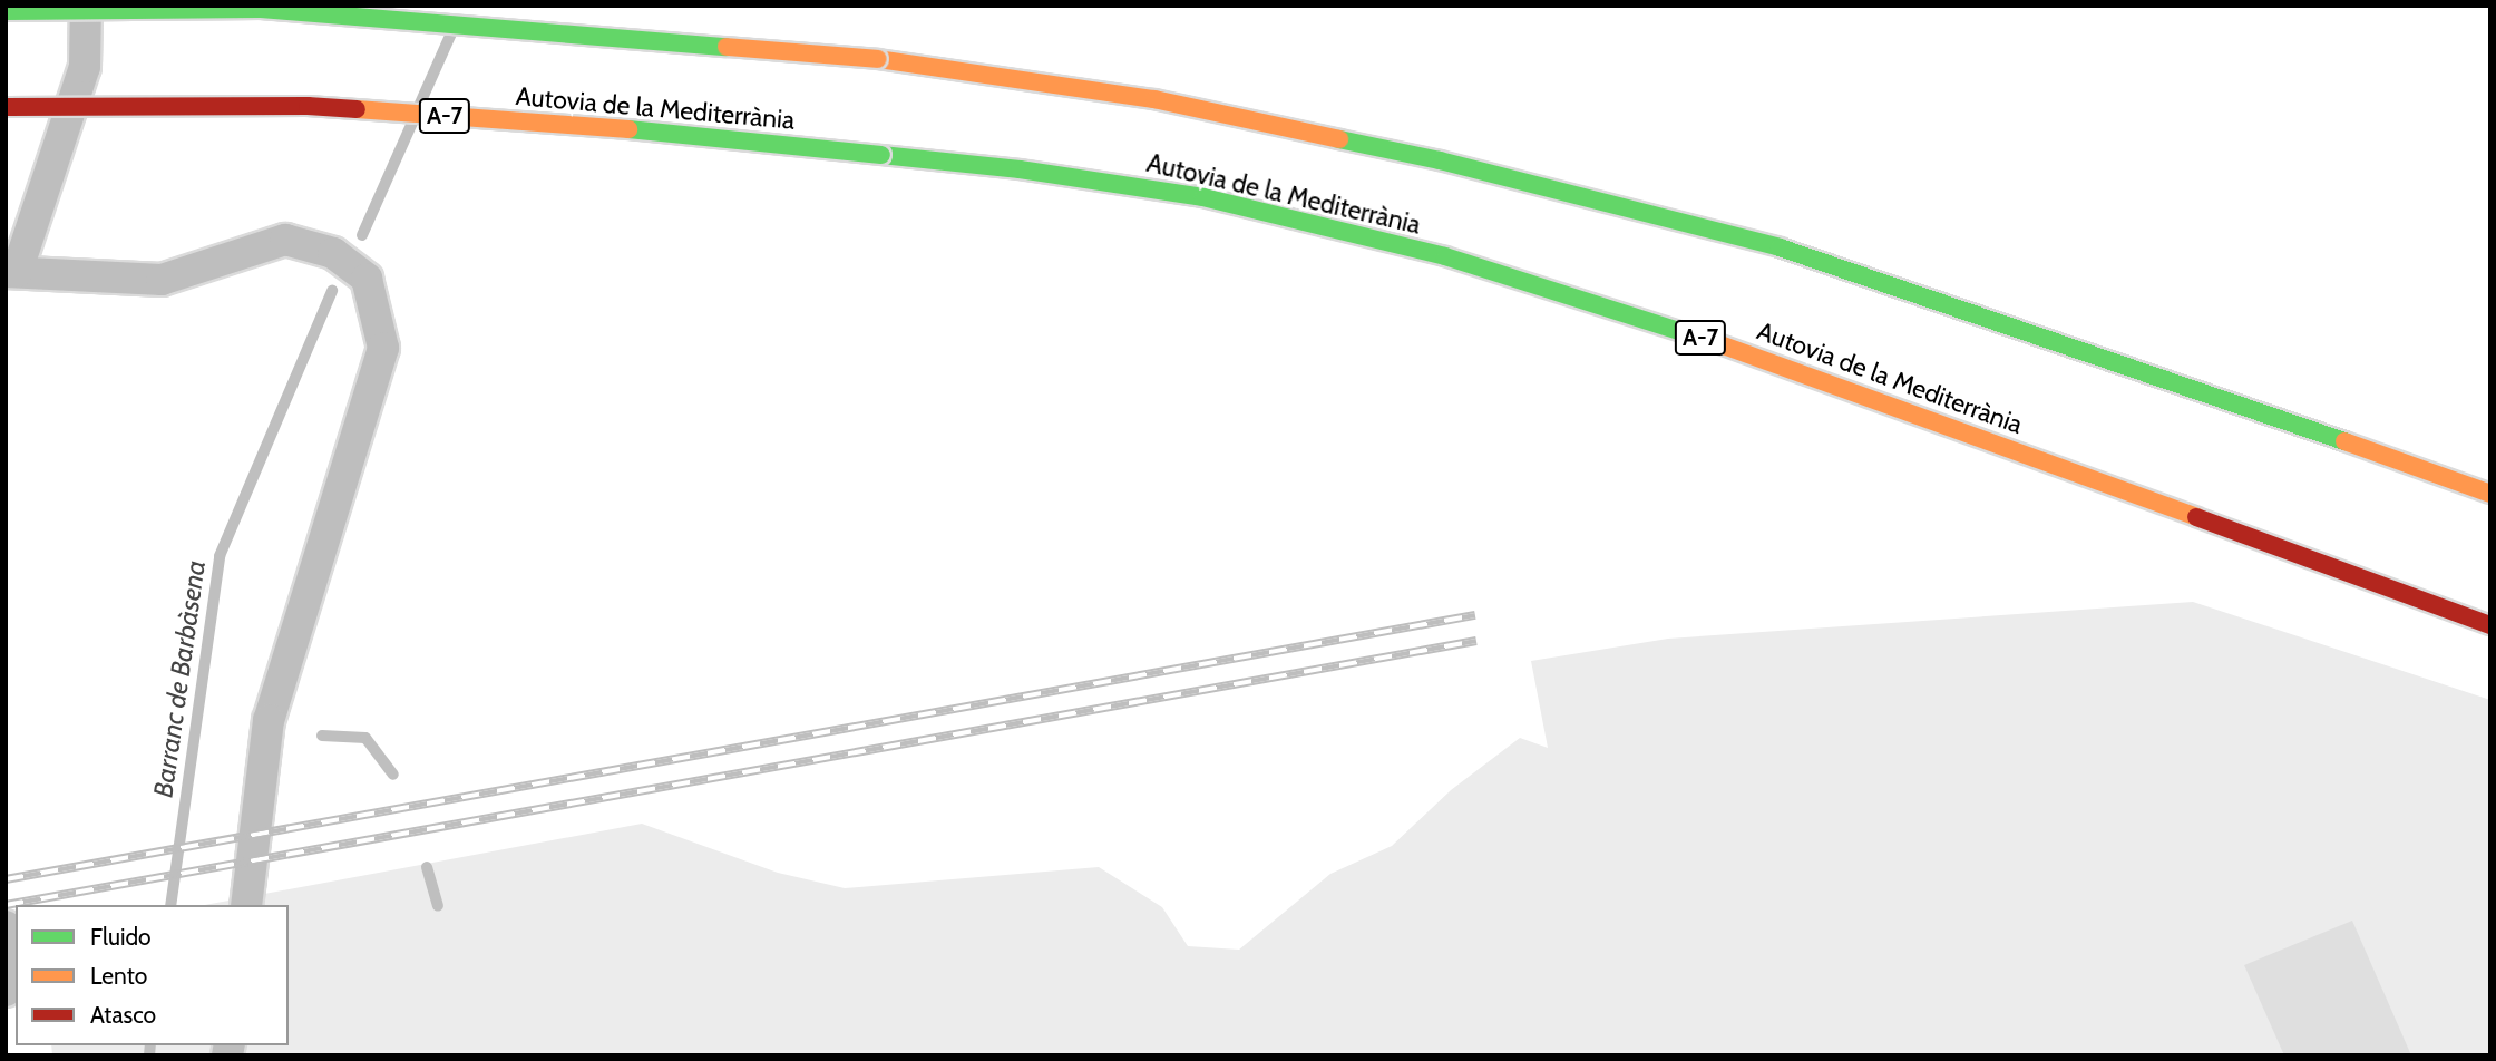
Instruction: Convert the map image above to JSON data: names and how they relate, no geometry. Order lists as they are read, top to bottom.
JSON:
{
  "streets": {
    "highway": ["Autovia de la Mediterrània", "A-7"]
  },
  "water": ["Barranc de Barbàsena"],
  "legend": ["Fluido", "Lento", "Atasco"]
}
